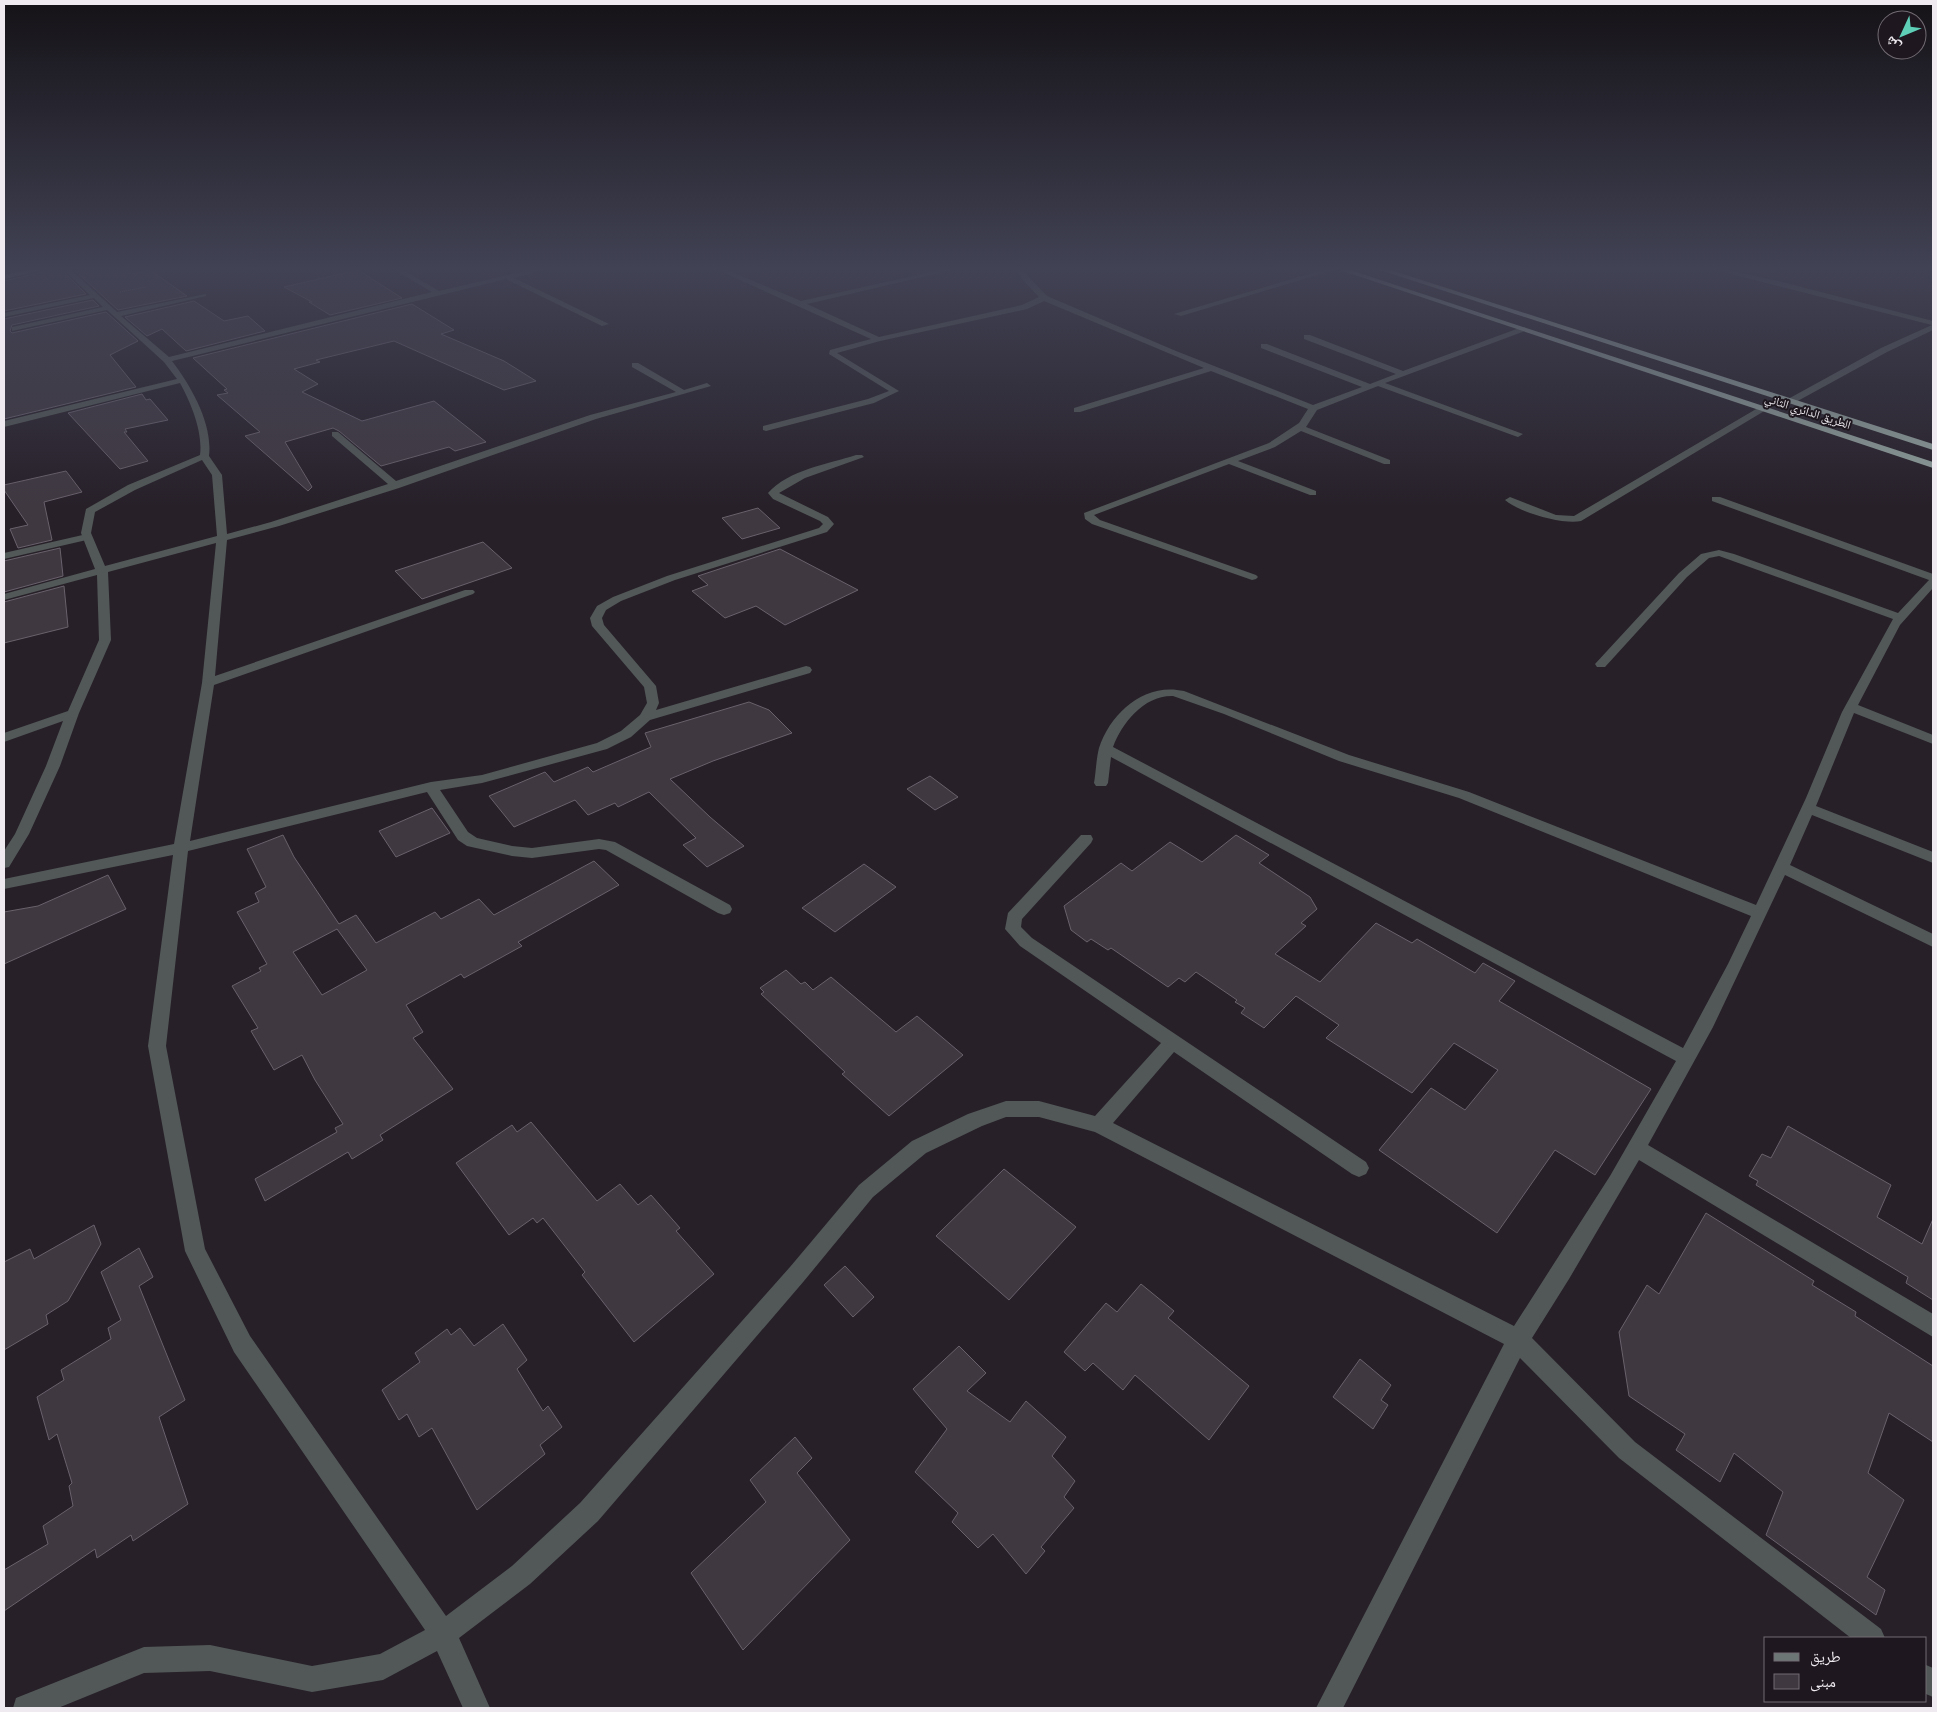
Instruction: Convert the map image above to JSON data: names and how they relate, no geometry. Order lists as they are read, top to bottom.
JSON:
{
  "streets": {
    "highway": ["الطريق الدائري الثاني"]
  },
  "legend": ["طريق", "مبنى"],
  "north": "bottom left"
}
